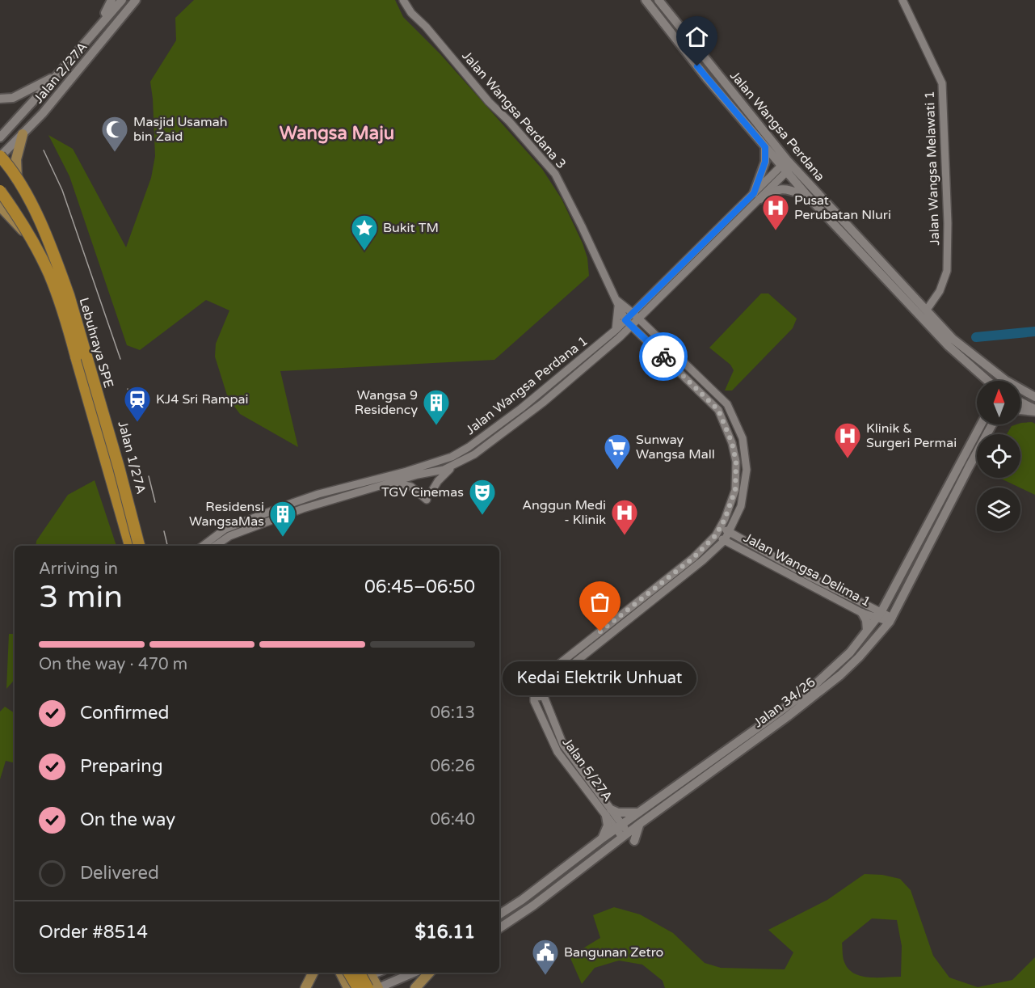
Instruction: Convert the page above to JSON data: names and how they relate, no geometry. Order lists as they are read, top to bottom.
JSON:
{
  "streets": {
    "highway": ["Lebuhraya SPE"],
    "main road": [
      "Jalan 2/27A",
      "Jalan Wangsa Perdana",
      "Jalan 1/27A",
      "Jalan 34/26"
    ],
    "street": [
      "Jalan Wangsa Perdana 3",
      "Jalan Wangsa Melawati 1",
      "Jalan Wangsa Perdana 1",
      "Jalan Wangsa Delima 1",
      "Jalan 5/27A"
    ]
  },
  "crossings": [
    ["Jalan 2/27A", "Lebuhraya SPE"],
    ["Jalan Wangsa Perdana 3", "Jalan Wangsa Perdana 1"],
    ["Jalan Wangsa Perdana 3", "Jalan Wangsa Delima 1"],
    ["Jalan Wangsa Perdana", "Jalan Wangsa Melawati 1"],
    ["Jalan Wangsa Perdana", "Jalan Wangsa Perdana 1"],
    ["Lebuhraya SPE", "Jalan 1/27A"],
    ["Jalan Wangsa Delima 1", "Jalan 34/26"],
    ["Jalan 34/26", "Jalan 5/27A"]
  ],
  "districts": ["Wangsa Maju"],
  "places": {
    "mosque": ["Masjid Usamah bin Zaid"],
    "hospital": ["Pusat Perubatan Nluri", "Klinik & Surgeri Permai", "Anggun Medi - Klinik"],
    "place": ["Bukit TM"],
    "station": ["KJ4 Sri Rampai"],
    "building": ["Wangsa 9 Residency", "Residensi WangsaMas"],
    "supermarket": ["Sunway Wangsa Mall"],
    "theatre": ["TGV Cinemas"],
    "other": ["Kedai Elektrik Unhuat"],
    "public building": ["Bangunan Zetro"]
  },
  "north": "top",
  "page": {
    "heading": ["3 min", "Arriving in", "06:45–06:50"],
    "panel": ["Order #8514", "$16.11"],
    "bar": "On the way · 470 m",
    "bubble": "Kedai Elektrik Unhuat",
    "list": [
      ["Confirmed", "06:13"],
      ["Preparing", "06:26"],
      ["On the way", "06:40"],
      "Delivered"
    ]
  }
}
